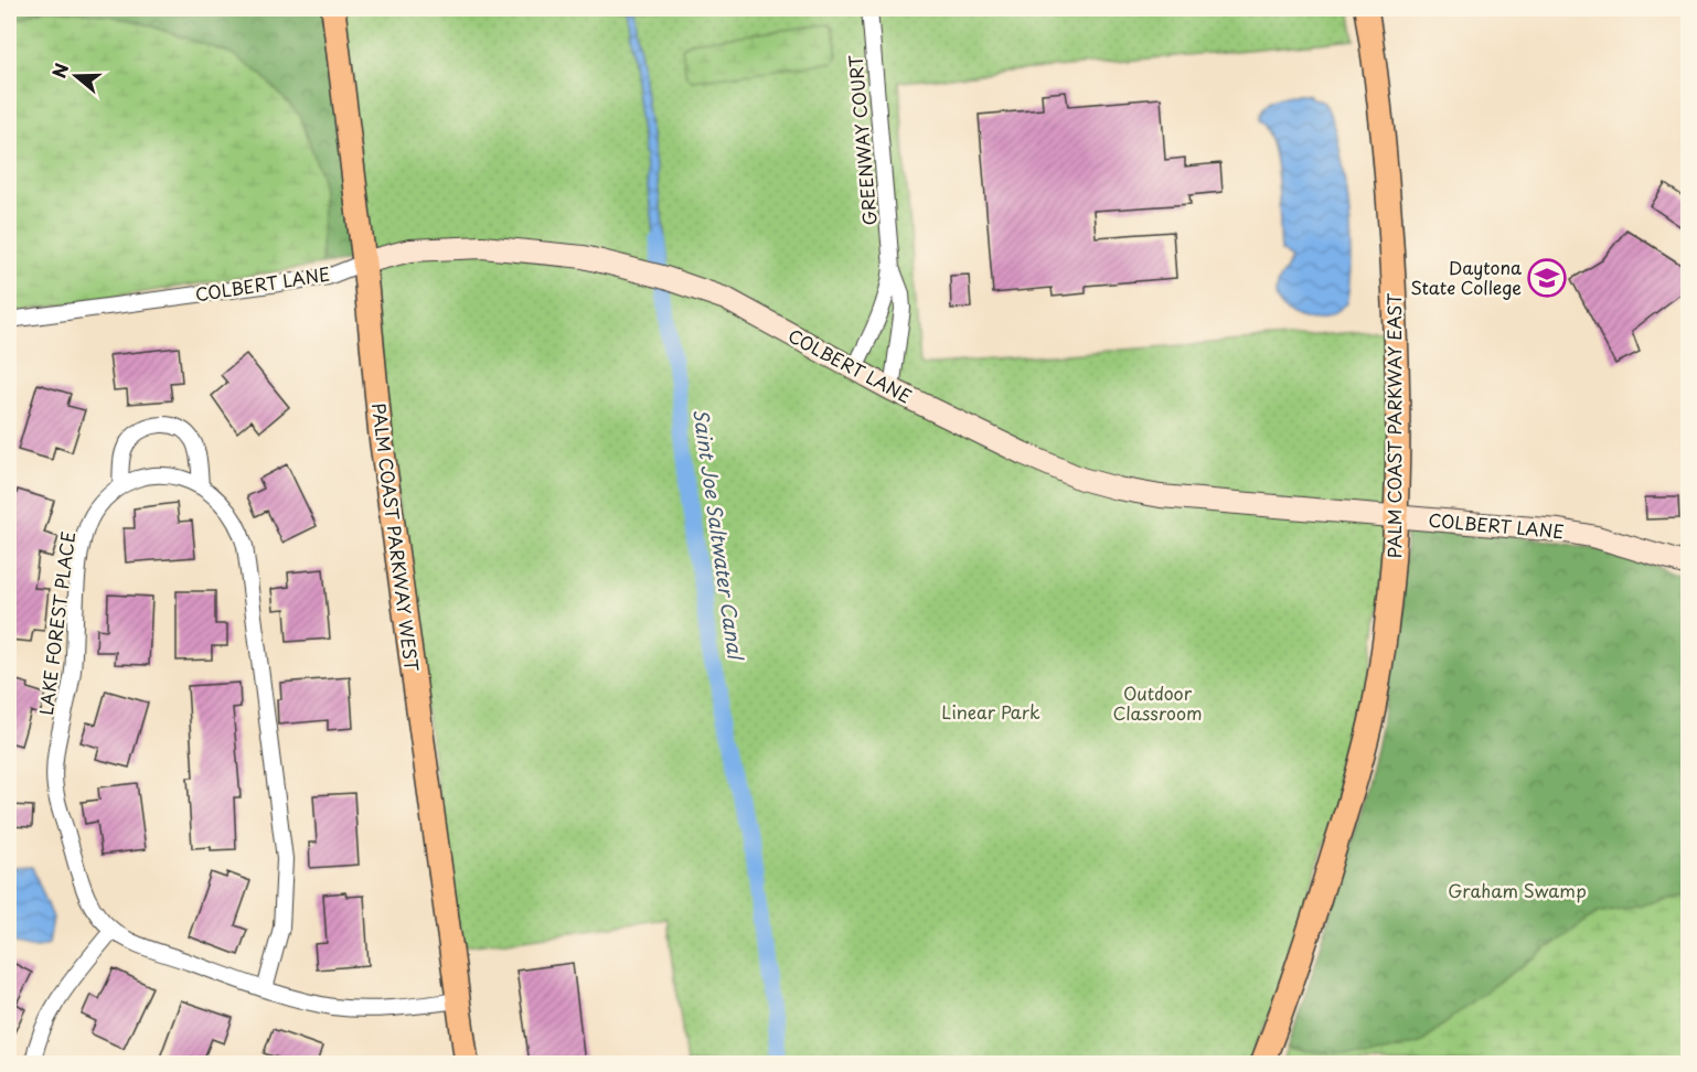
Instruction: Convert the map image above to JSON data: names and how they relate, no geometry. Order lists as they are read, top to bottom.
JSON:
{
  "streets": {
    "main road": ["PALM COAST PARKWAY EAST", "PALM COAST PARKWAY WEST"],
    "street": ["GREENWAY COURT", "COLBERT LANE", "LAKE FOREST PLACE"]
  },
  "crossings": [
    ["COLBERT LANE", "PALM COAST PARKWAY EAST"],
    ["COLBERT LANE", "PALM COAST PARKWAY WEST"]
  ],
  "water": ["Saint Joe Saltwater Canal"],
  "parks": ["Outdoor Classroom", "Linear Park", "Graham Swamp"],
  "places": {
    "school or university": ["Daytona State College"]
  },
  "north": "left"
}
